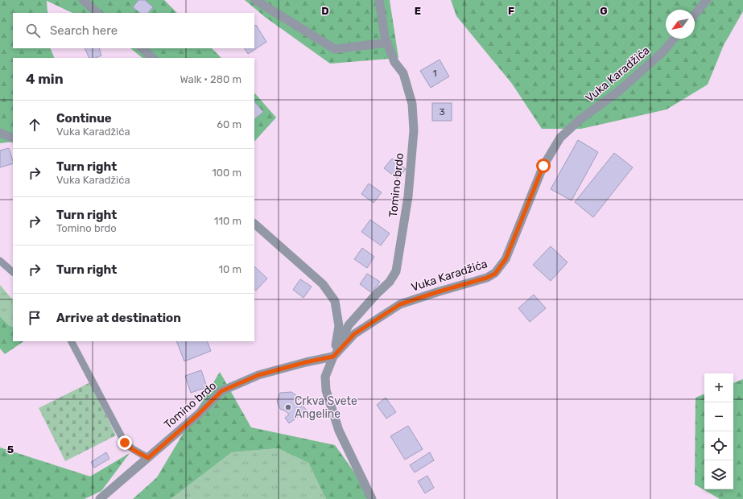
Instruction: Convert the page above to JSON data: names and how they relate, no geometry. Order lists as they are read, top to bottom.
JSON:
{
  "streets": {
    "street": ["Vuka Karadžića", "Tomino brdo"]
  },
  "crossings": [
    ["Vuka Karadžića", "Tomino brdo"]
  ],
  "places": ["Crkva Svete Angeline"],
  "house_numbers": ["1", "3"],
  "north": "bottom left",
  "page": {
    "search": "Search here",
    "heading": ["4 min", "Walk · 280 m"],
    "list": [
      ["Continue", "Vuka Karadžića", "60 m"],
      ["Turn right", "Vuka Karadžića", "100 m"],
      ["Turn right", "Tomino brdo", "110 m"],
      ["Turn right", "10 m"],
      "Arrive at destination"
    ],
    "map_buttons": ["+", "−"]
  },
  "grid": {
    "columns": [
      "D",
      "E",
      "F",
      "G"
    ],
    "rows": ["5"]
  }
}
